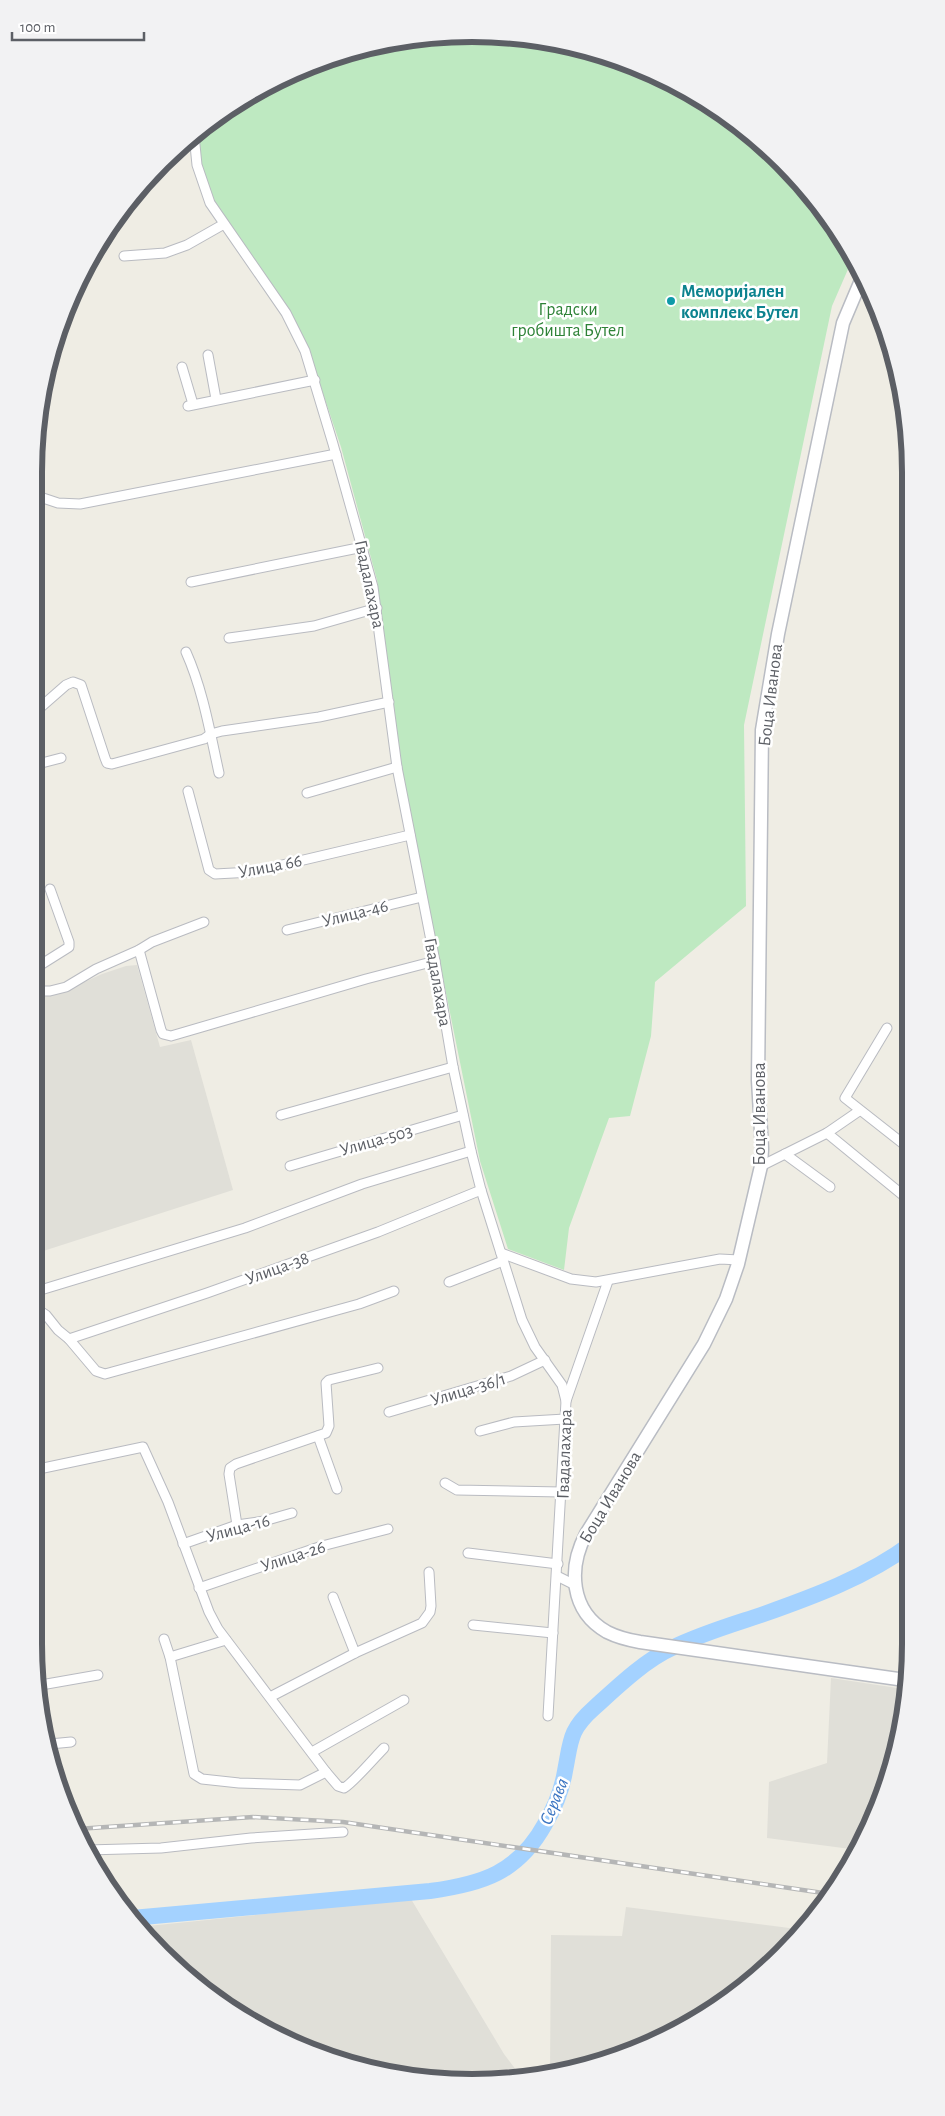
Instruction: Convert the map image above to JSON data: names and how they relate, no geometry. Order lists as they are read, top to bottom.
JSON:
{
  "streets": {
    "street": [
      "Гвадалахара",
      "Боца Иванова",
      "Улица 66",
      "Улица-46",
      "Улица-503",
      "Улица-38",
      "Улица-36/1",
      "Улица-16",
      "Улица-26"
    ]
  },
  "crossings": [
    ["Гвадалахара", "Улица 66"],
    ["Гвадалахара", "Улица-46"],
    ["Гвадалахара", "Улица-503"],
    ["Гвадалахара", "Улица-38"],
    ["Гвадалахара", "Улица-36/1"]
  ],
  "water": ["Серава"],
  "parks": ["Градски гробишта Бутел"],
  "places": ["Меморијален комплекс Бутел"],
  "scale_bar": "100 m"
}
